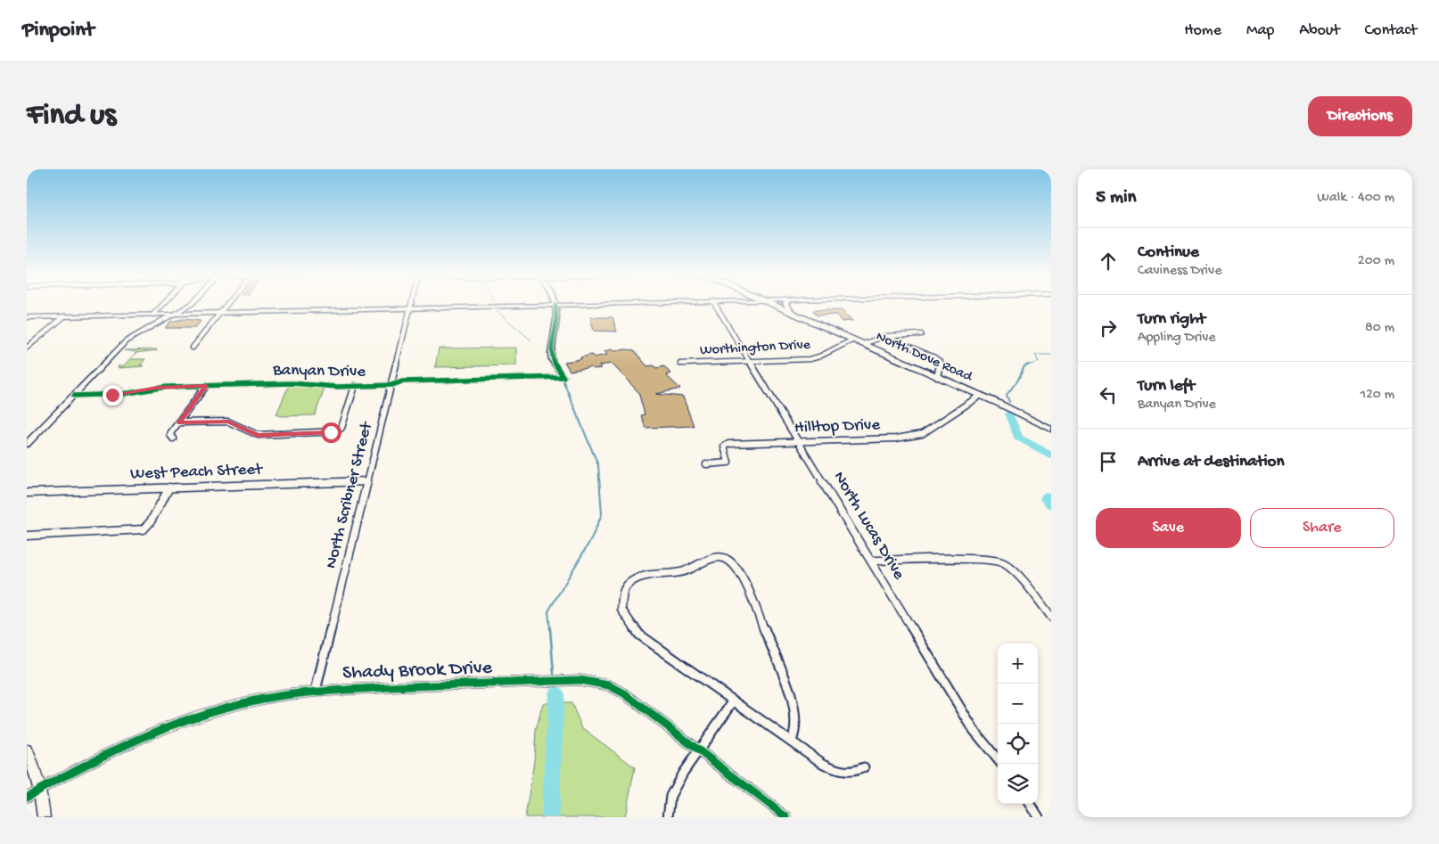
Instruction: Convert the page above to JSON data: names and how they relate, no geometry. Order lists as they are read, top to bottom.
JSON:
{
  "streets": {
    "street": [
      "Worthington Drive",
      "North Dove Road",
      "Banyan Drive",
      "Hilltop Drive",
      "West Peach Street",
      "North Scribner Street",
      "North Lucas Drive",
      "Shady Brook Drive"
    ]
  },
  "crossings": [
    ["Worthington Drive", "North Dove Road"],
    ["Worthington Drive", "North Lucas Drive"],
    ["North Dove Road", "Hilltop Drive"],
    ["Banyan Drive", "North Scribner Street"],
    ["Hilltop Drive", "North Lucas Drive"],
    ["West Peach Street", "North Scribner Street"],
    ["North Scribner Street", "Shady Brook Drive"]
  ],
  "page": {
    "header": "Pinpoint",
    "nav": [
      "Home",
      "Map",
      "About",
      "Contact"
    ],
    "buttons": [
      "Directions",
      ["Save", "Share"]
    ],
    "title": "Find us",
    "heading": ["5 min", "Walk · 400 m"],
    "list": [
      ["Continue", "Caviness Drive", "200 m"],
      ["Turn right", "Appling Drive", "80 m"],
      ["Turn left", "Banyan Drive", "120 m"],
      "Arrive at destination"
    ],
    "map_buttons": ["+", "−"]
  }
}
